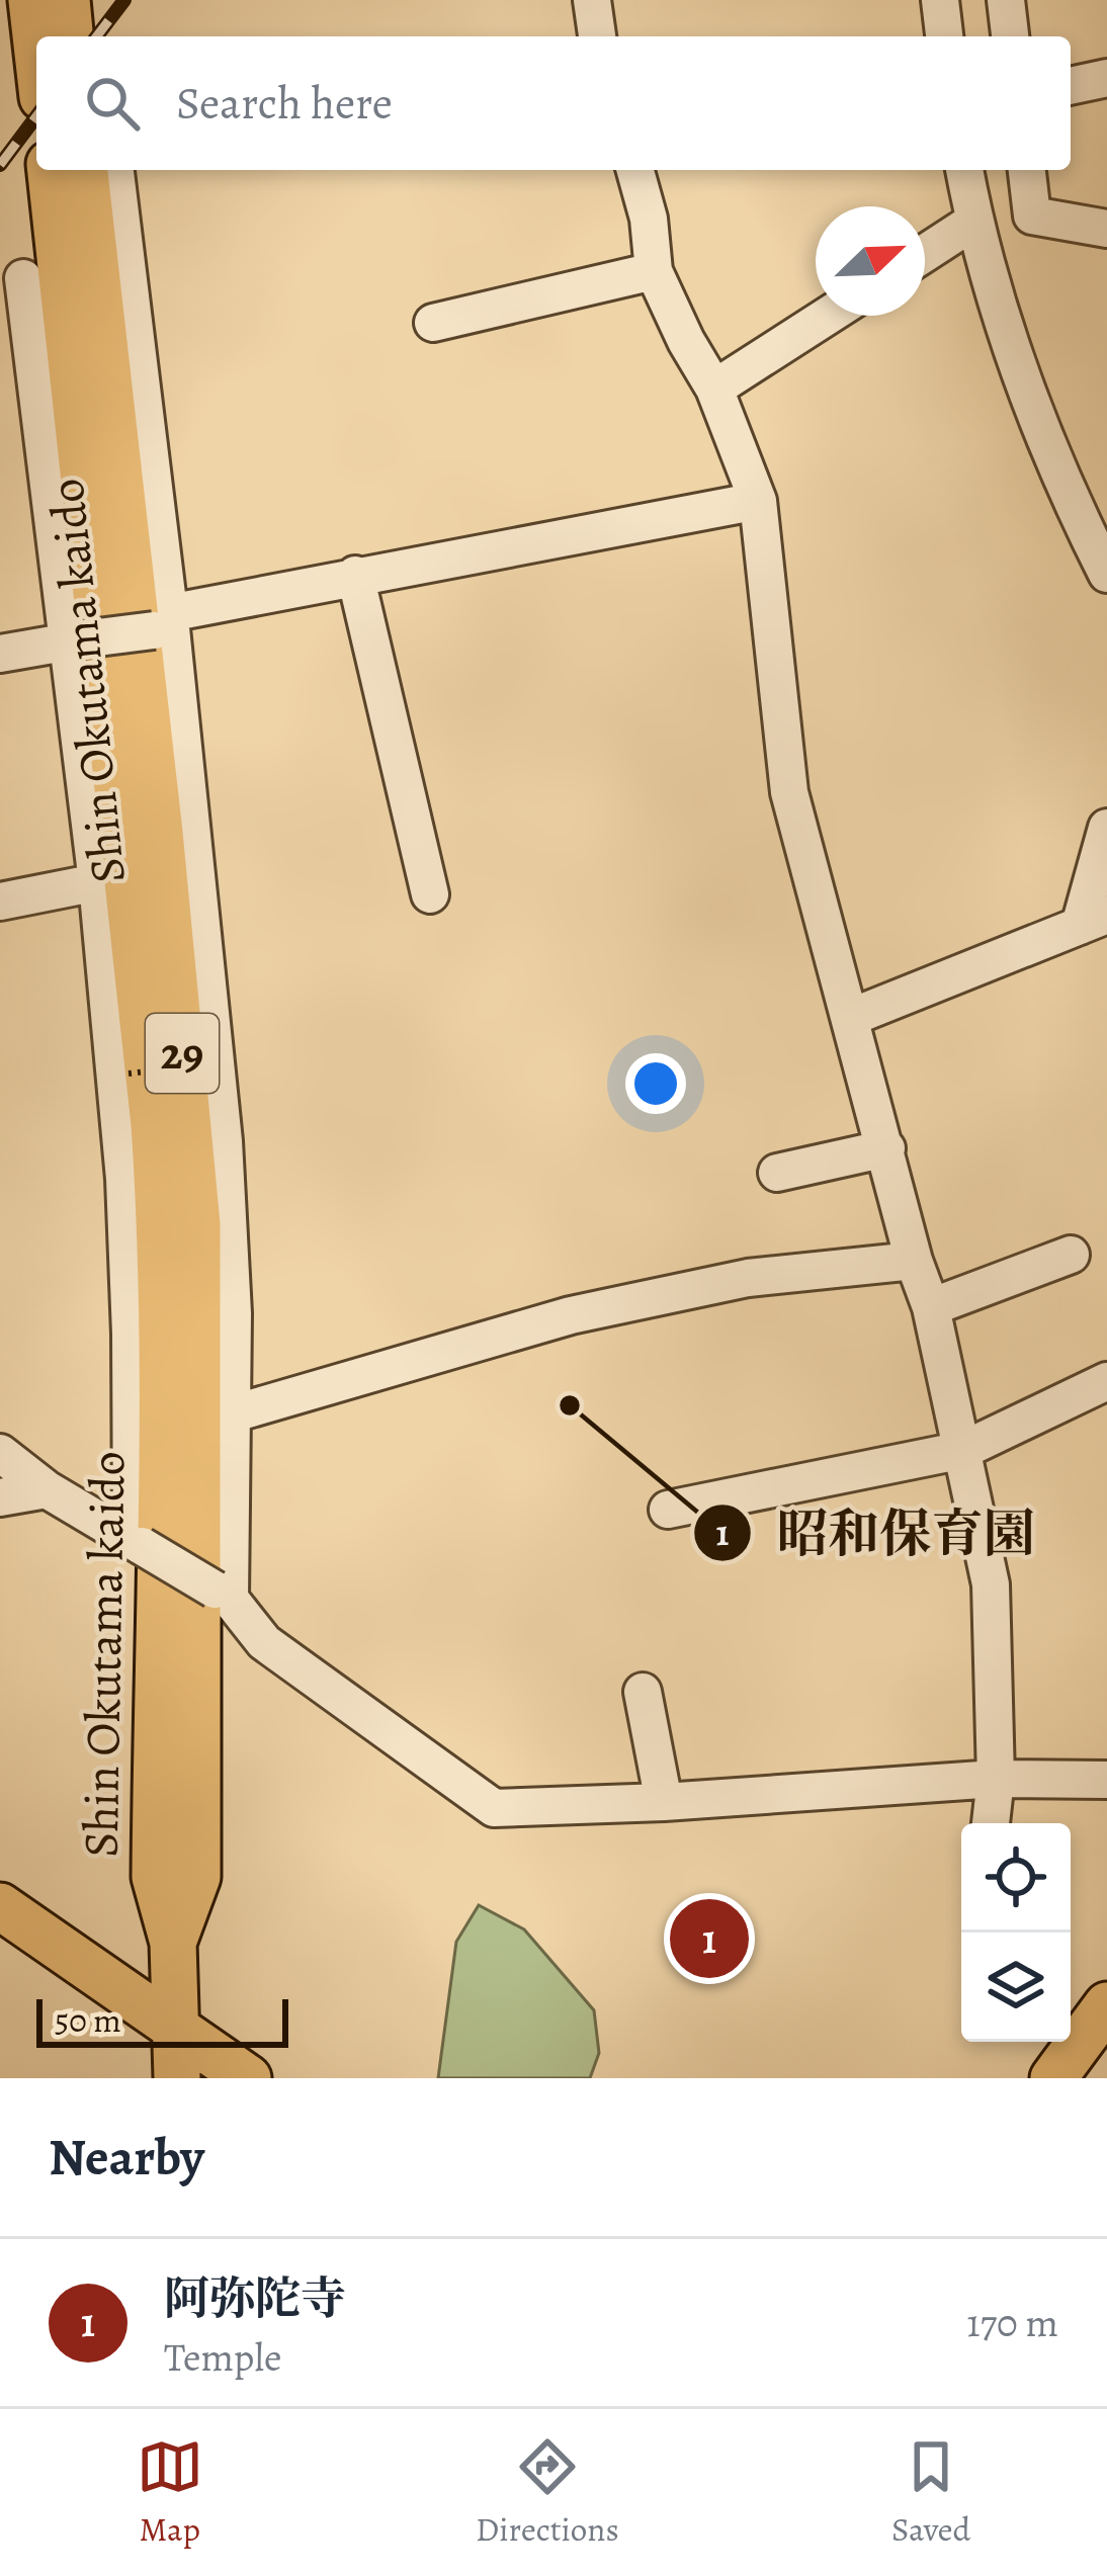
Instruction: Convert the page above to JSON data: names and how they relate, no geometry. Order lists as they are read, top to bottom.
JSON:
{
  "streets": {
    "main road": ["Shin Okutama kaido", "29"]
  },
  "crossings": [
    ["Shin Okutama kaido", "29"]
  ],
  "places": ["昭和保育園"],
  "scale_bar": "50 m",
  "north": "top right",
  "page": {
    "search": "Search here",
    "pins": "1",
    "scale": "50 m",
    "heading": "Nearby",
    "list": [
      {
        "mark": "1",
        "name": "阿弥陀寺",
        "note": "Temple",
        "value": "170 m"
      }
    ],
    "nav": ["Map", "Directions", "Saved"]
  }
}
